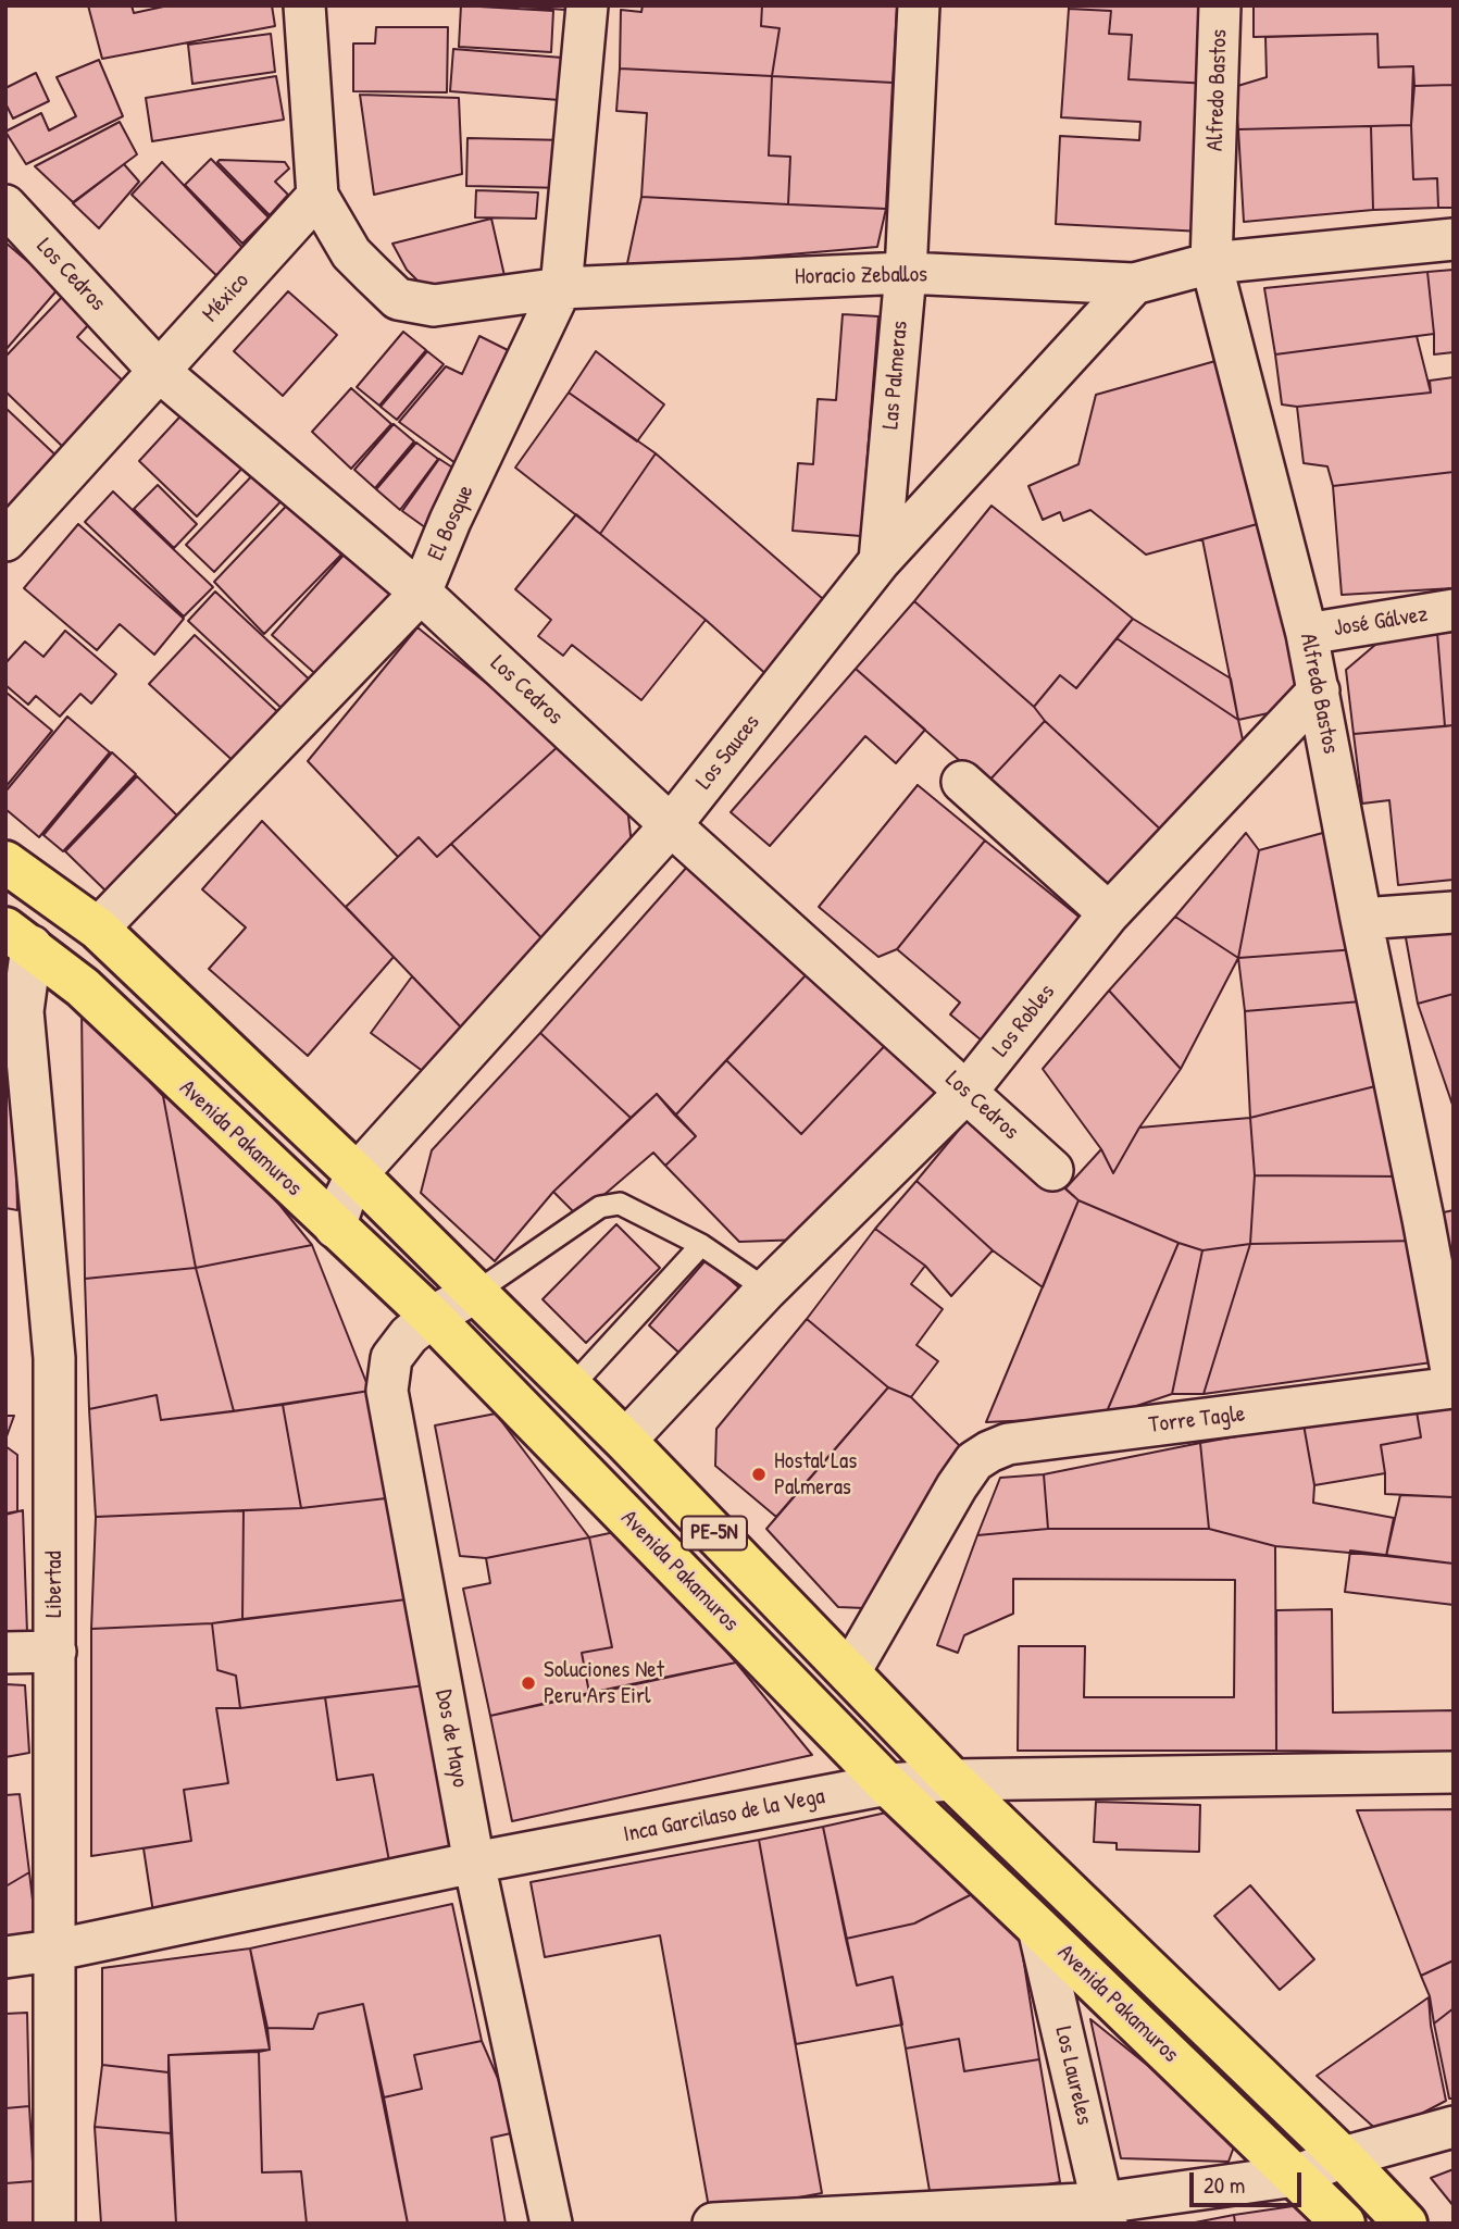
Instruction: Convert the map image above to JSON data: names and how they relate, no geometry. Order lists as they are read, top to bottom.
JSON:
{
  "streets": {
    "highway": ["Avenida Pakamuros", "PE-5N"],
    "street": [
      "Alfredo Bastos",
      "Los Cedros",
      "Horacio Zeballos",
      "México",
      "Las Palmeras",
      "El Bosque",
      "José Gálvez",
      "Los Sauces",
      "Los Robles",
      "Torre Tagle",
      "Libertad",
      "Dos de Mayo",
      "Inca Garcilaso de la Vega",
      "Los Laureles"
    ]
  },
  "crossings": [
    ["Alfredo Bastos", "Horacio Zeballos"],
    ["Alfredo Bastos", "José Gálvez"],
    ["Alfredo Bastos", "Los Robles"],
    ["Alfredo Bastos", "Torre Tagle"],
    ["Los Cedros", "México"],
    ["Los Cedros", "El Bosque"],
    ["Los Cedros", "Los Sauces"],
    ["Los Cedros", "Los Robles"],
    ["Horacio Zeballos", "México"],
    ["Horacio Zeballos", "Las Palmeras"],
    ["Horacio Zeballos", "El Bosque"],
    ["Horacio Zeballos", "Los Sauces"],
    ["Las Palmeras", "Los Sauces"],
    ["El Bosque", "PE-5N"],
    ["Los Sauces", "Avenida Pakamuros"],
    ["Los Sauces", "PE-5N"],
    ["Los Robles", "PE-5N"],
    ["Avenida Pakamuros", "Libertad"],
    ["Avenida Pakamuros", "Dos de Mayo"],
    ["Avenida Pakamuros", "Inca Garcilaso de la Vega"],
    ["Avenida Pakamuros", "Los Laureles"],
    ["Torre Tagle", "PE-5N"],
    ["PE-5N", "Dos de Mayo"],
    ["PE-5N", "Inca Garcilaso de la Vega"],
    ["Libertad", "Inca Garcilaso de la Vega"],
    ["Dos de Mayo", "Inca Garcilaso de la Vega"]
  ],
  "places": ["Hostal Las Palmeras", "Soluciones Net Peru Ars Eirl"],
  "scale_bar": "20 m"
}
